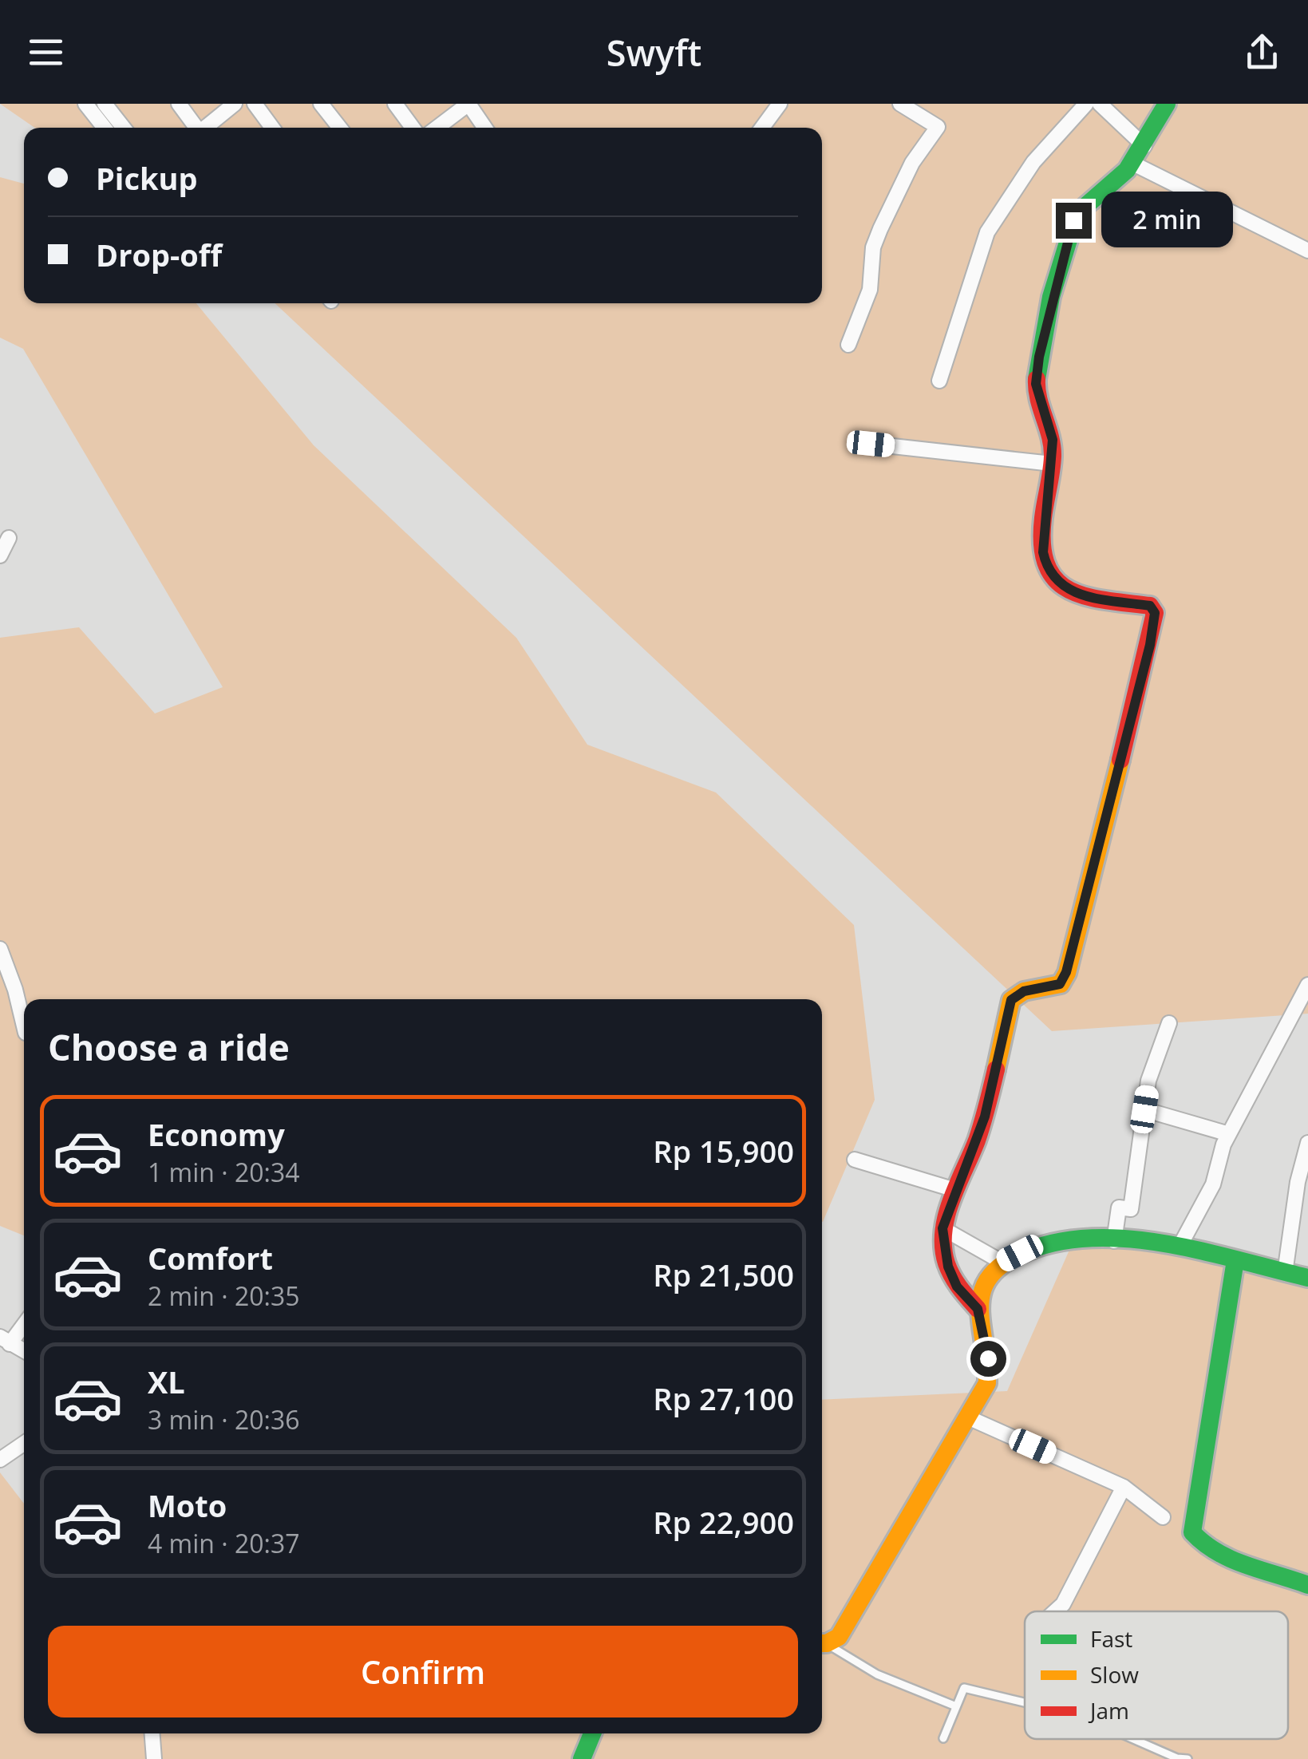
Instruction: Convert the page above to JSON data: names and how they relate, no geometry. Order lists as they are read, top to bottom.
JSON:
{
  "legend": ["Fast", "Slow", "Jam"],
  "page": {
    "header": "Swyft",
    "banner": ["Pickup", "Drop-off"],
    "bubble": "2 min",
    "heading": "Choose a ride",
    "list": [
      {
        "name": "Economy",
        "note": "1 min · 20:34",
        "value": "Rp 15,900"
      },
      {
        "name": "Comfort",
        "note": "2 min · 20:35",
        "value": "Rp 21,500"
      },
      {
        "name": "XL",
        "note": "3 min · 20:36",
        "value": "Rp 27,100"
      },
      {
        "name": "Moto",
        "note": "4 min · 20:37",
        "value": "Rp 22,900"
      }
    ],
    "buttons": "Confirm"
  }
}
